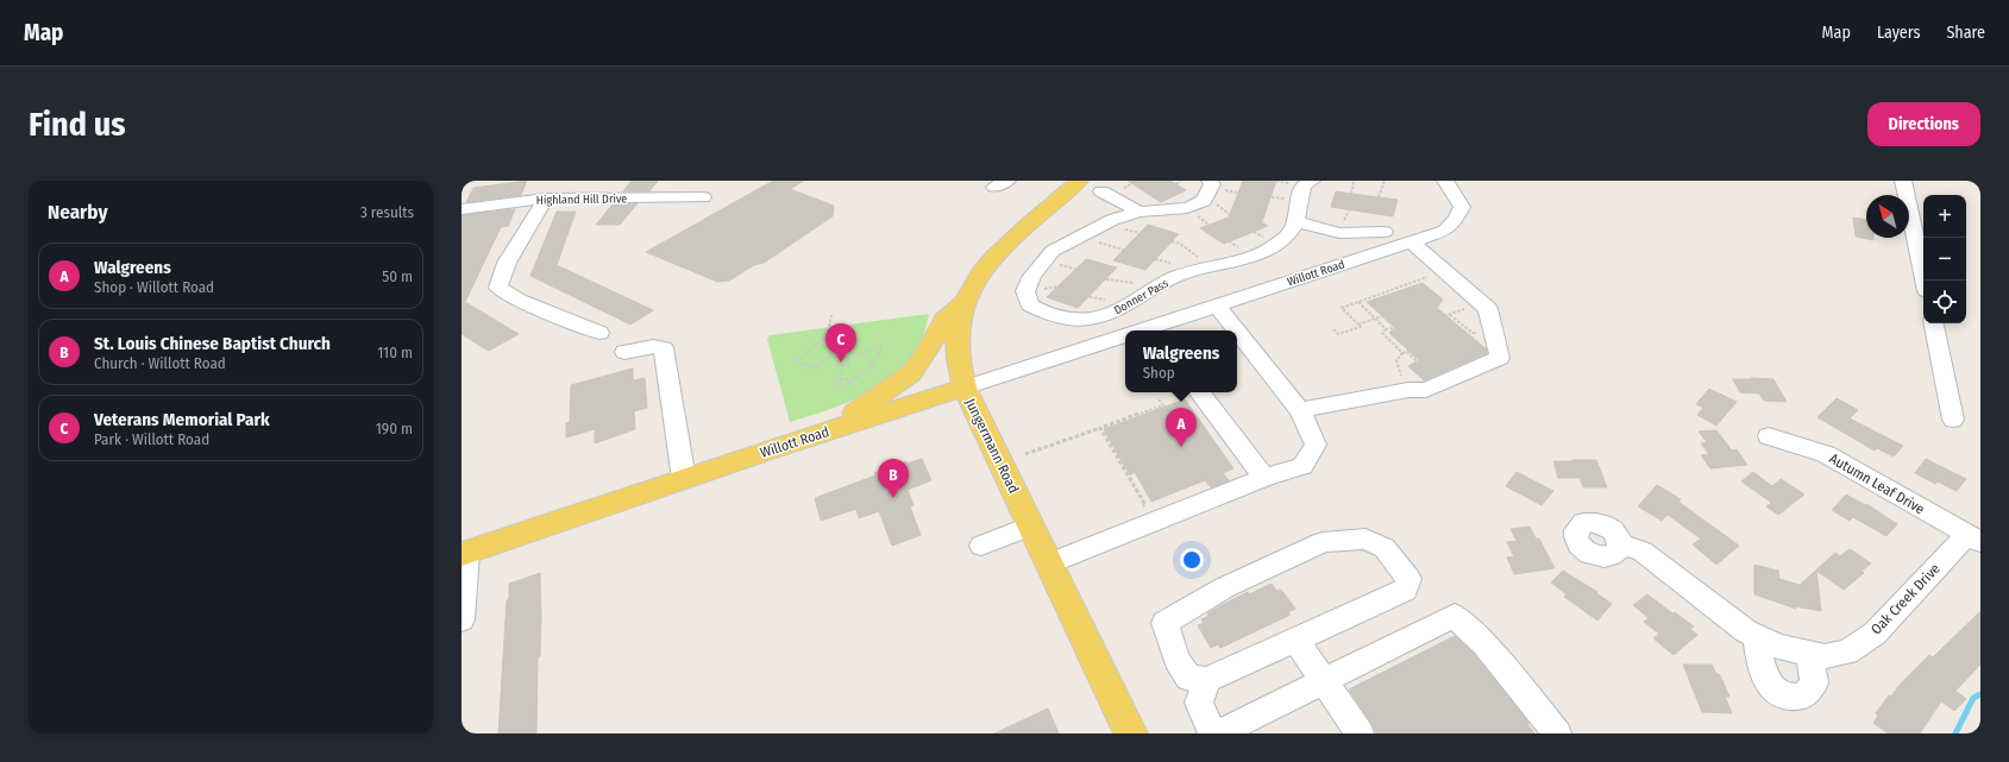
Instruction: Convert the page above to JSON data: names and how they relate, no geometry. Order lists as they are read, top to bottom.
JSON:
{
  "streets": {
    "main road": ["Willott Road", "Jungermann Road"],
    "street": [
      "Highland Hill Drive",
      "Donner Pass",
      "Autumn Leaf Drive",
      "Oak Creek Drive"
    ]
  },
  "crossings": [
    ["Willott Road", "Jungermann Road"],
    ["Autumn Leaf Drive", "Oak Creek Drive"]
  ],
  "north": "top left",
  "page": {
    "header": "Map",
    "nav": ["Map", "Layers", "Share"],
    "buttons": "Directions",
    "title": "Find us",
    "heading": ["Nearby", "3 results"],
    "map_buttons": ["+", "−"],
    "list": [
      {
        "mark": "A",
        "name": "Walgreens",
        "note": "Shop · Willott Road",
        "value": "50 m"
      },
      {
        "mark": "B",
        "name": "St. Louis Chinese Baptist Church",
        "note": "Church · Willott Road",
        "value": "110 m"
      },
      {
        "mark": "C",
        "name": "Veterans Memorial Park",
        "note": "Park · Willott Road",
        "value": "190 m"
      }
    ],
    "pins": ["C", "A", "B"],
    "popup": ["Walgreens", "Shop"]
  }
}
